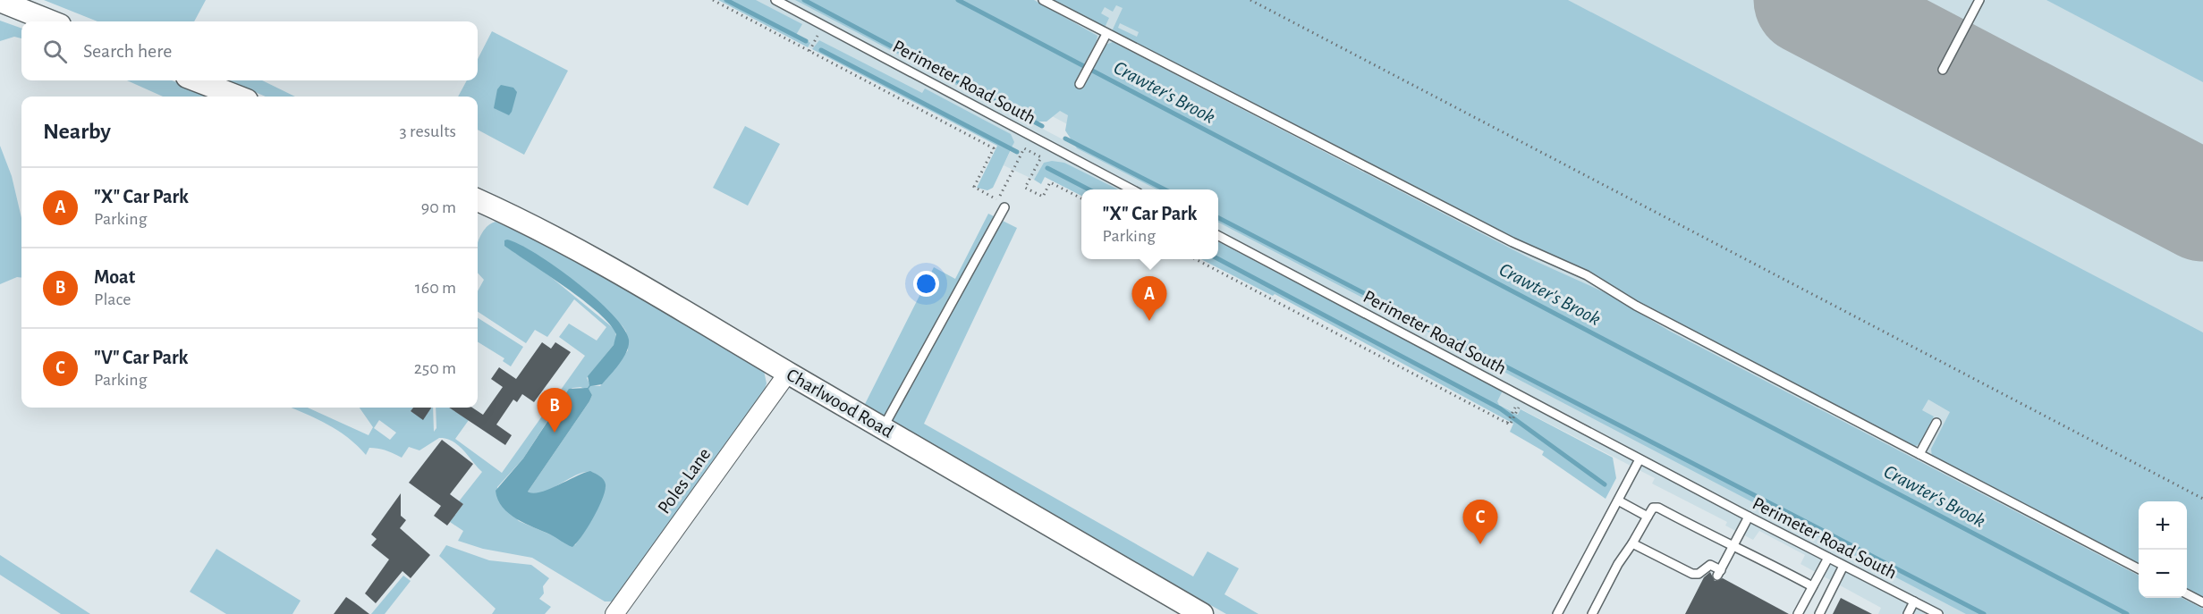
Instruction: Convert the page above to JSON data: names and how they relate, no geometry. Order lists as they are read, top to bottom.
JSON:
{
  "streets": {
    "street": ["Charlwood Road", "Poles Lane"],
    "lane": ["Perimeter Road South"]
  },
  "crossings": [
    ["Charlwood Road", "Poles Lane"]
  ],
  "water": ["Crawter's Brook"],
  "page": {
    "search": "Search here",
    "heading": ["Nearby", "3 results"],
    "list": [
      {
        "mark": "A",
        "name": "\"X\" Car Park",
        "note": "Parking",
        "value": "90 m"
      },
      {
        "mark": "B",
        "name": "Moat",
        "note": "Place",
        "value": "160 m"
      },
      {
        "mark": "C",
        "name": "\"V\" Car Park",
        "note": "Parking",
        "value": "250 m"
      }
    ],
    "popup": ["\"X\" Car Park", "Parking"],
    "pins": ["A", "B", "C"],
    "map_buttons": ["+", "−"]
  }
}
